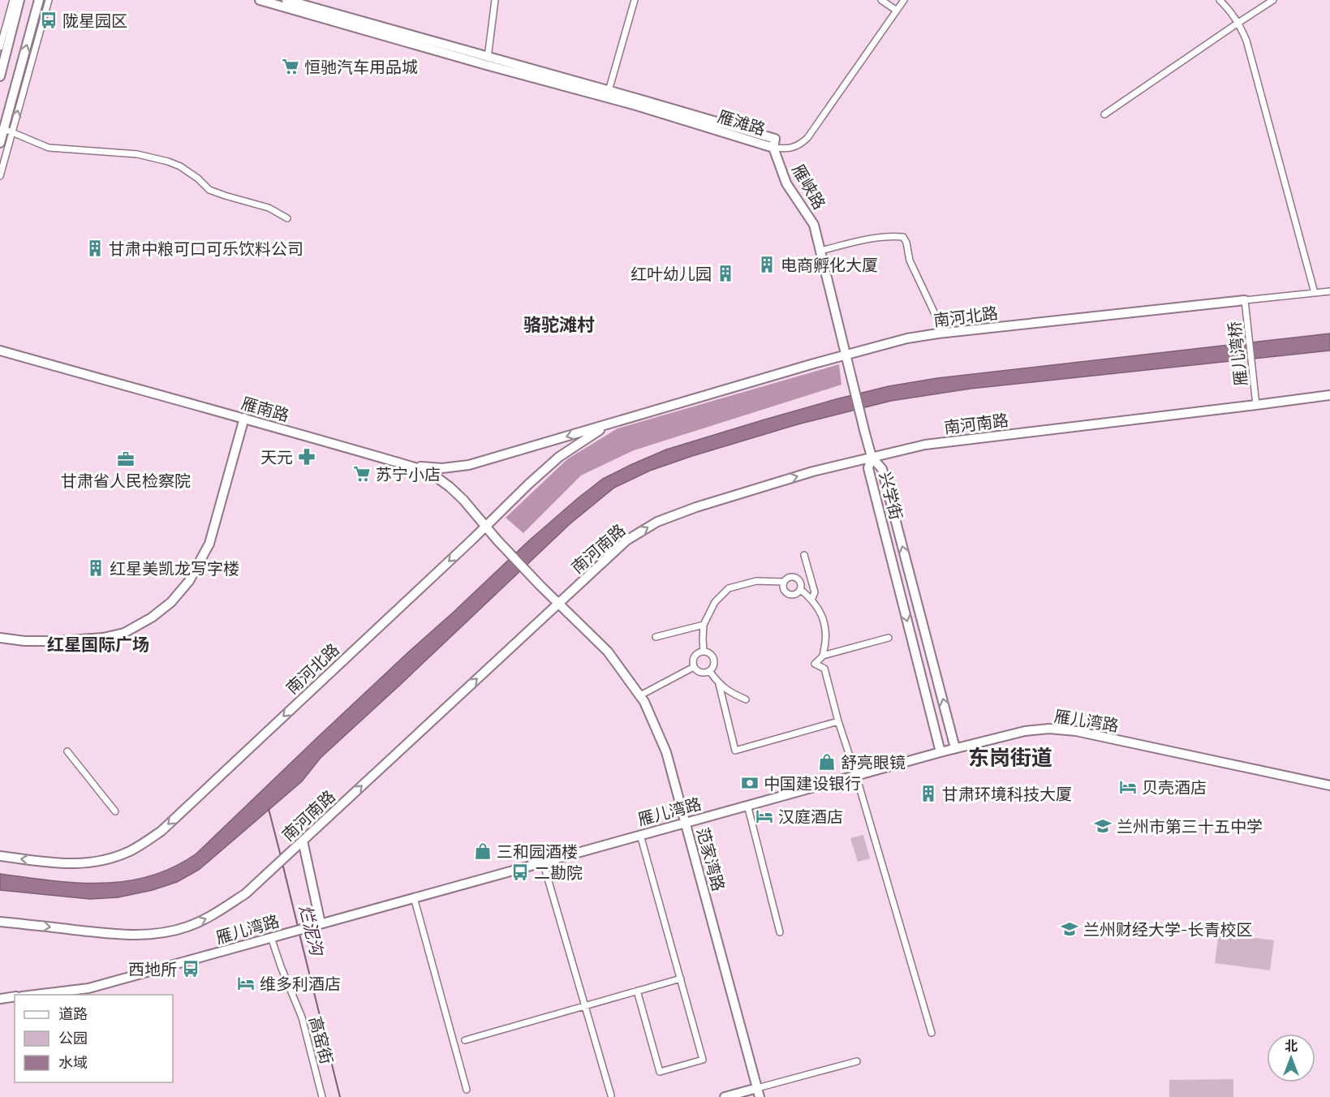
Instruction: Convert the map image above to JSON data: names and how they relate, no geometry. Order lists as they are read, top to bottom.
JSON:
{
  "streets": {
    "street": [
      "雁滩路",
      "雁峡路",
      "南河北路",
      "雁儿湾桥",
      "雁南路",
      "南河南路",
      "兴学街",
      "雁儿湾路",
      "范家湾路",
      "高窑街"
    ]
  },
  "crossings": [
    ["雁滩路", "雁峡路"],
    ["雁峡路", "南河北路"],
    ["雁峡路", "南河南路"],
    ["雁峡路", "兴学街"],
    ["南河北路", "雁儿湾桥"],
    ["南河北路", "雁南路"],
    ["雁儿湾桥", "南河南路"],
    ["雁南路", "范家湾路"],
    ["南河南路", "兴学街"],
    ["南河南路", "范家湾路"],
    ["兴学街", "雁儿湾路"],
    ["雁儿湾路", "范家湾路"],
    ["雁儿湾路", "高窑街"]
  ],
  "one_way": ["南河北路", "南河南路"],
  "districts": ["骆驼滩村", "红星国际广场", "东岗街道"],
  "water": ["烂泥沟"],
  "places": {
    "bus stop": ["陇星园区", "二勘院", "西地所"],
    "supermarket": ["恒驰汽车用品城", "苏宁小店"],
    "building": [
      "甘肃中粮可口可乐饮料公司",
      "电商孵化大厦",
      "红叶幼儿园",
      "红星美凯龙写字楼",
      "甘肃环境科技大厦"
    ],
    "pharmacy": ["天元"],
    "office": ["甘肃省人民检察院"],
    "shop": ["舒亮眼镜", "三和园酒楼"],
    "bank": ["中国建设银行"],
    "hotel": ["贝壳酒店", "汉庭酒店", "维多利酒店"],
    "school or university": ["兰州市第三十五中学", "兰州财经大学-长青校区"]
  },
  "legend": ["道路", "公园", "水域"],
  "north": "top"
}
